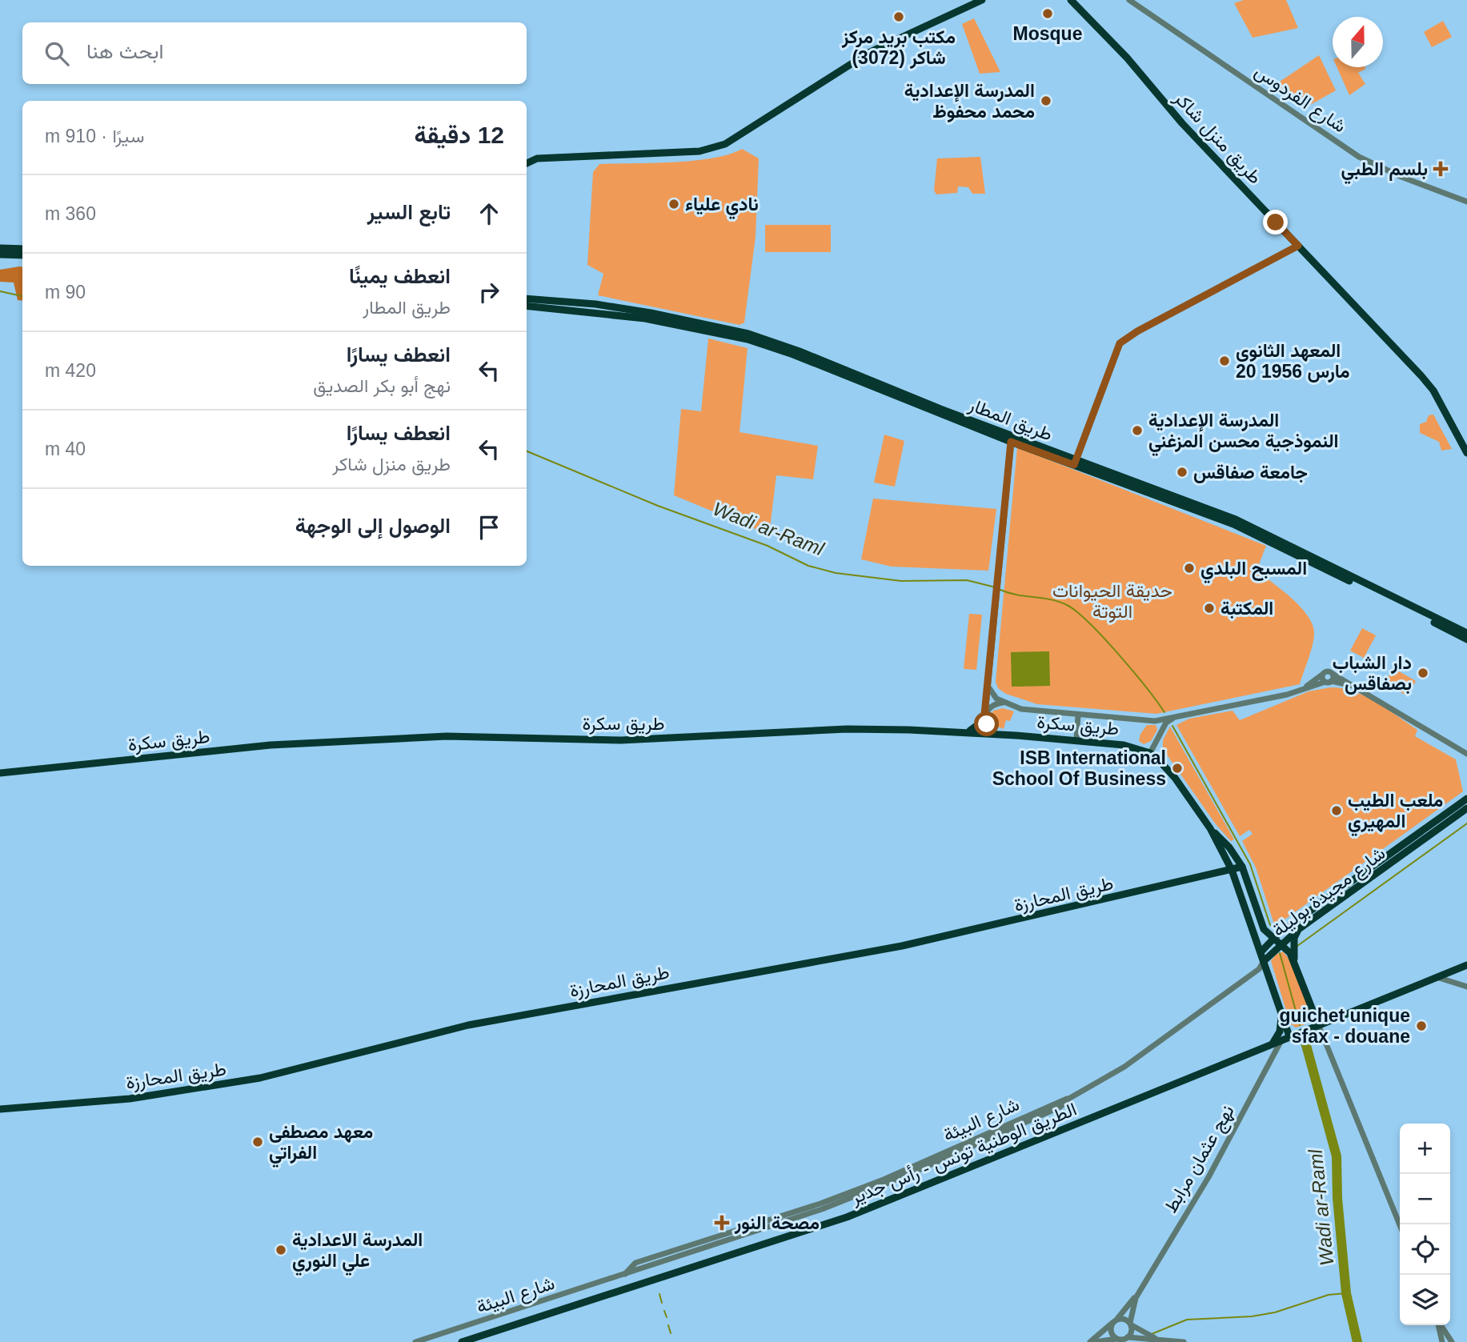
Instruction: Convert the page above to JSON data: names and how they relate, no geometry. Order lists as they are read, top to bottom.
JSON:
{
  "streets": {
    "main road": [
      "طريق منزل شاكر",
      "طريق المطار",
      "طريق سكرة",
      "شارع مجيدة بوليلة",
      "طريق المحارزة",
      "الطريق الوطنية تونس - رأس جدير"
    ],
    "street": ["شارع الفردوس", "شارع البيئة", "نهج عثمان مرابط"]
  },
  "crossings": [
    ["شارع مجيدة بوليلة", "شارع البيئة"],
    ["الطريق الوطنية تونس - رأس جدير", "نهج عثمان مرابط"]
  ],
  "water": ["Wadi ar-Raml"],
  "parks": ["حديقة الحيوانات التوتة"],
  "places": {
    "other": [
      "Mosque",
      "مكتب بريد مركز شاكر (3072)",
      "المدرسة الإعدادية محمد محفوظ",
      "نادي علياء",
      "المعهد الثانوي 20 مارس 1956",
      "المدرسة الإعدادية النموذجية محسن المزغني",
      "جامعة صفاقس",
      "المسبح البلدي",
      "المكتبة",
      "دار الشباب بصفاقس",
      "ISB International School Of Business",
      "ملعب الطيب المهيري",
      "guichet unique sfax - douane",
      "معهد مصطفى الفراتي",
      "المدرسة الاعدادية علي النوري"
    ],
    "health": ["بلسم الطبي", "مصحة النور"]
  },
  "north": "top",
  "page": {
    "search": "ابحث هنا",
    "heading": ["12 دقيقة", "سيرًا · 910 m"],
    "list": [
      ["تابع السير", "360 m"],
      ["انعطف يمينًا", "طريق المطار", "90 m"],
      ["انعطف يسارًا", "نهج أبو بكر الصديق", "420 m"],
      ["انعطف يسارًا", "طريق منزل شاكر", "40 m"],
      "الوصول إلى الوجهة"
    ],
    "map_buttons": ["+", "−"]
  }
}
